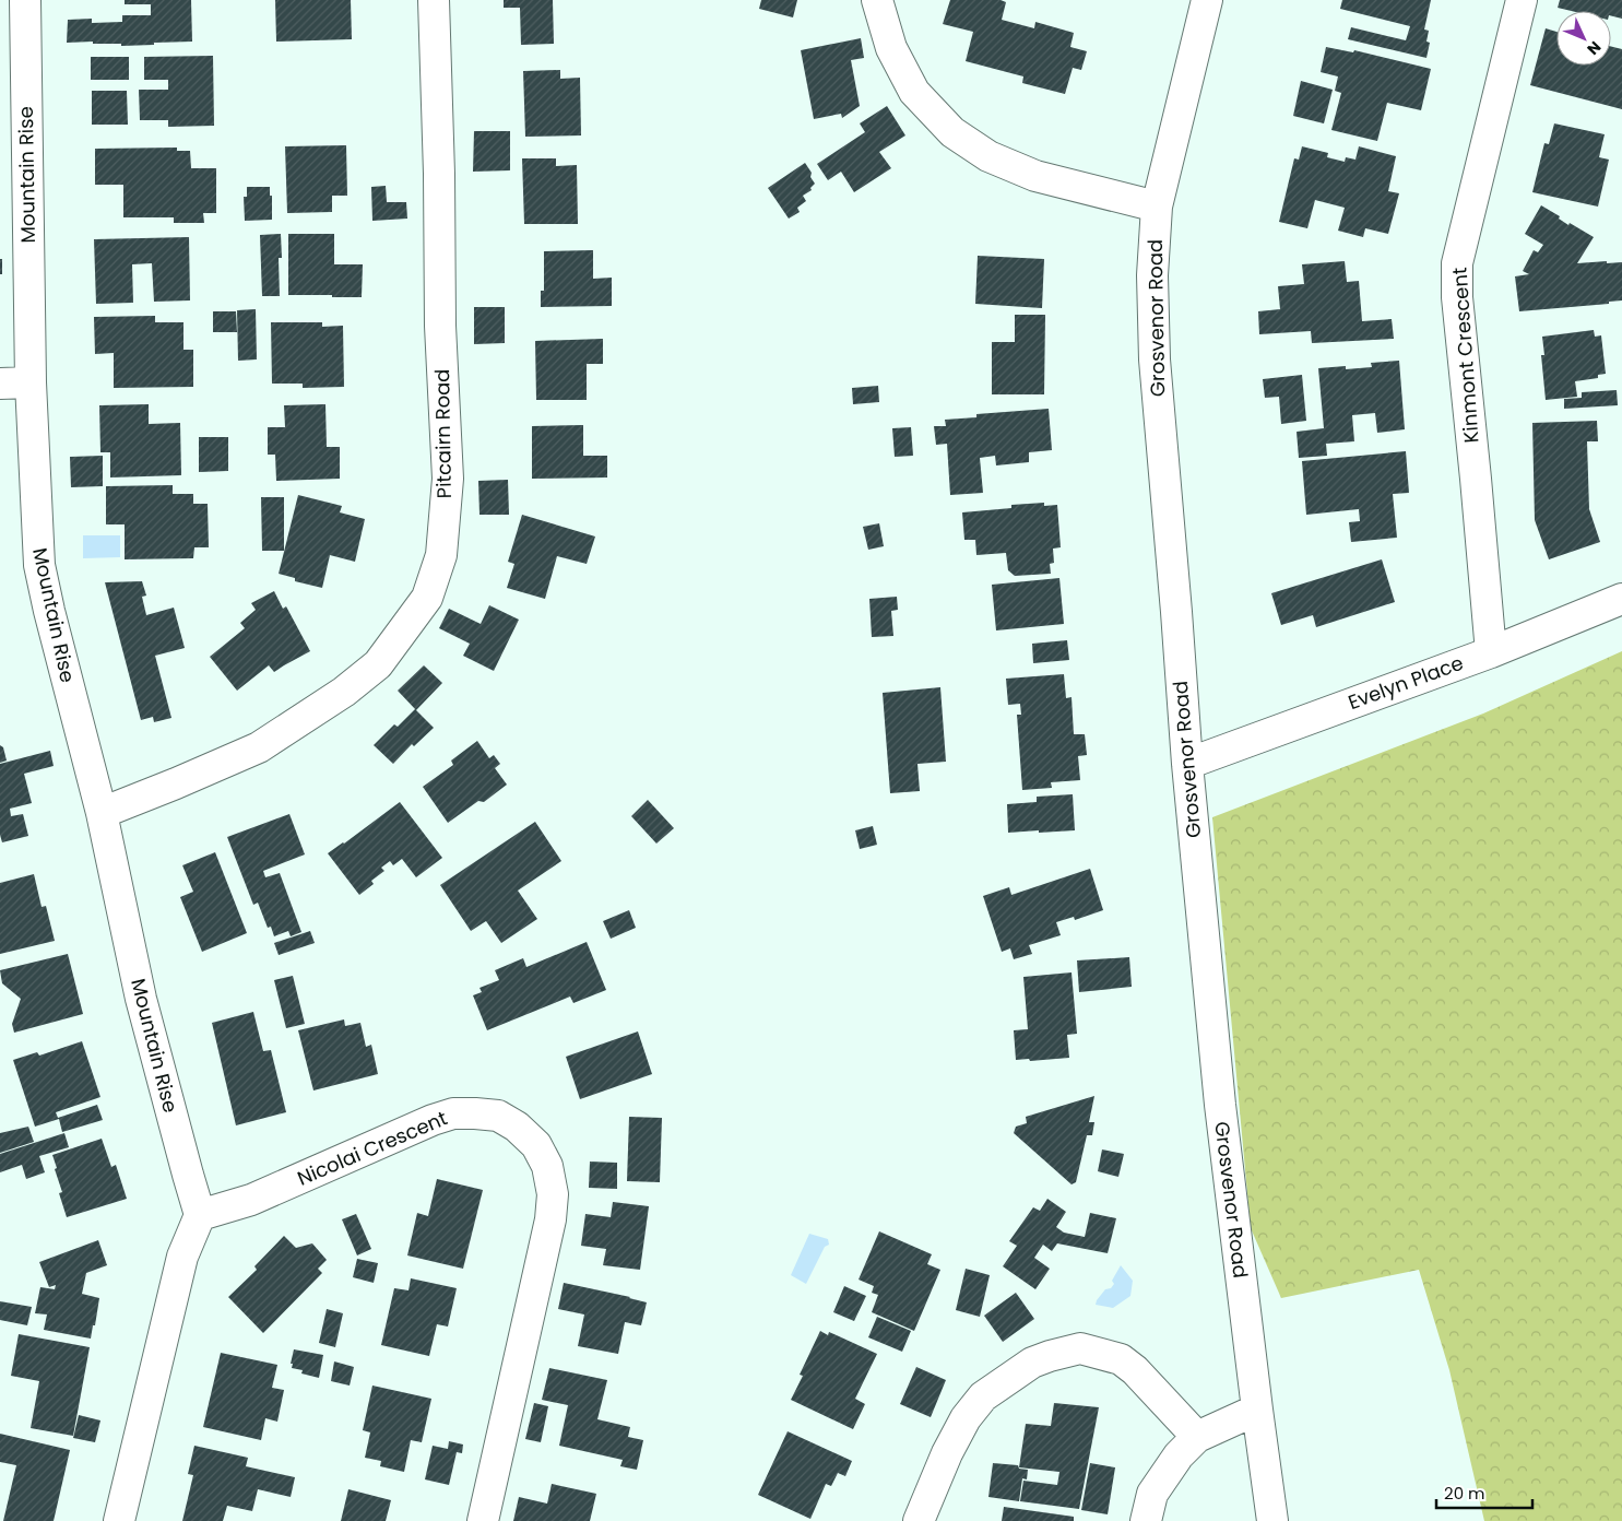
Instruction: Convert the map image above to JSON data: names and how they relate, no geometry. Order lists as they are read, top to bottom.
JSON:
{
  "streets": {
    "street": [
      "Mountain Rise",
      "Grosvenor Road",
      "Kinmont Crescent",
      "Pitcairn Road",
      "Evelyn Place",
      "Nicolai Crescent"
    ]
  },
  "crossings": [
    ["Mountain Rise", "Pitcairn Road"],
    ["Mountain Rise", "Nicolai Crescent"],
    ["Grosvenor Road", "Evelyn Place"],
    ["Kinmont Crescent", "Evelyn Place"]
  ],
  "scale_bar": "20 m",
  "north": "bottom right"
}
